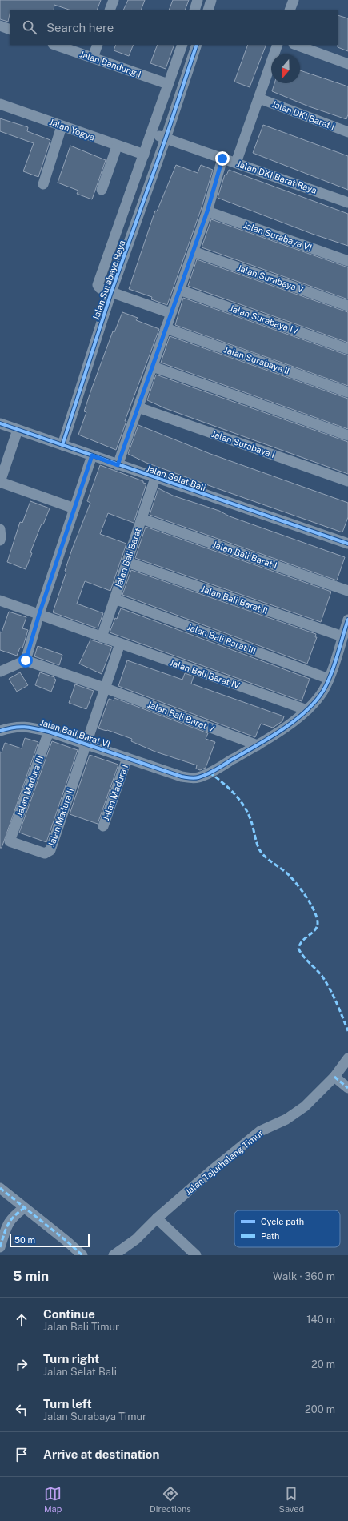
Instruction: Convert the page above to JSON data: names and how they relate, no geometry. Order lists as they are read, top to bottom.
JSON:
{
  "streets": {
    "street": [
      "Jalan Bandung I",
      "Jalan DKI Barat I",
      "Jalan Yogya",
      "Jalan DKI Barat Raya",
      "Jalan Surabaya VI",
      "Jalan Surabaya V",
      "Jalan Surabaya Raya",
      "Jalan Surabaya IV",
      "Jalan Surabaya II",
      "Jalan Surabaya I",
      "Jalan Selat Bali",
      "Jalan Bali Barat I",
      "Jalan Bali Barat",
      "Jalan Bali Barat II",
      "Jalan Bali Barat III",
      "Jalan Bali Barat IV",
      "Jalan Bali Barat V",
      "Jalan Bali Barat VI",
      "Jalan Madura III",
      "Jalan Madura I",
      "Jalan Madura II",
      "Jalan Tajurhalang Timur"
    ]
  },
  "crossings": [
    ["Jalan DKI Barat Raya", "Jalan Surabaya Raya"],
    ["Jalan Surabaya Raya", "Jalan Selat Bali"],
    ["Jalan Selat Bali", "Jalan Bali Barat"],
    ["Jalan Bali Barat I", "Jalan Bali Barat"],
    ["Jalan Bali Barat", "Jalan Bali Barat II"],
    ["Jalan Bali Barat", "Jalan Bali Barat III"],
    ["Jalan Bali Barat", "Jalan Bali Barat IV"],
    ["Jalan Bali Barat II", "Jalan Bali Barat VI"],
    ["Jalan Bali Barat III", "Jalan Bali Barat VI"],
    ["Jalan Bali Barat IV", "Jalan Bali Barat VI"],
    ["Jalan Bali Barat IV", "Jalan Madura II"],
    ["Jalan Bali Barat V", "Jalan Bali Barat VI"],
    ["Jalan Bali Barat V", "Jalan Madura II"],
    ["Jalan Bali Barat VI", "Jalan Madura III"],
    ["Jalan Bali Barat VI", "Jalan Madura I"],
    ["Jalan Bali Barat VI", "Jalan Madura II"],
    ["Jalan Madura III", "Jalan Madura II"]
  ],
  "legend": ["Cycle path", "Path"],
  "scale_bar": "50 m",
  "north": "bottom",
  "page": {
    "search": "Search here",
    "scale": "50 m",
    "heading": ["5 min", "Walk · 360 m"],
    "list": [
      ["Continue", "Jalan Bali Timur", "140 m"],
      ["Turn right", "Jalan Selat Bali", "20 m"],
      ["Turn left", "Jalan Surabaya Timur", "200 m"],
      "Arrive at destination"
    ],
    "nav": ["Map", "Directions", "Saved"]
  }
}
